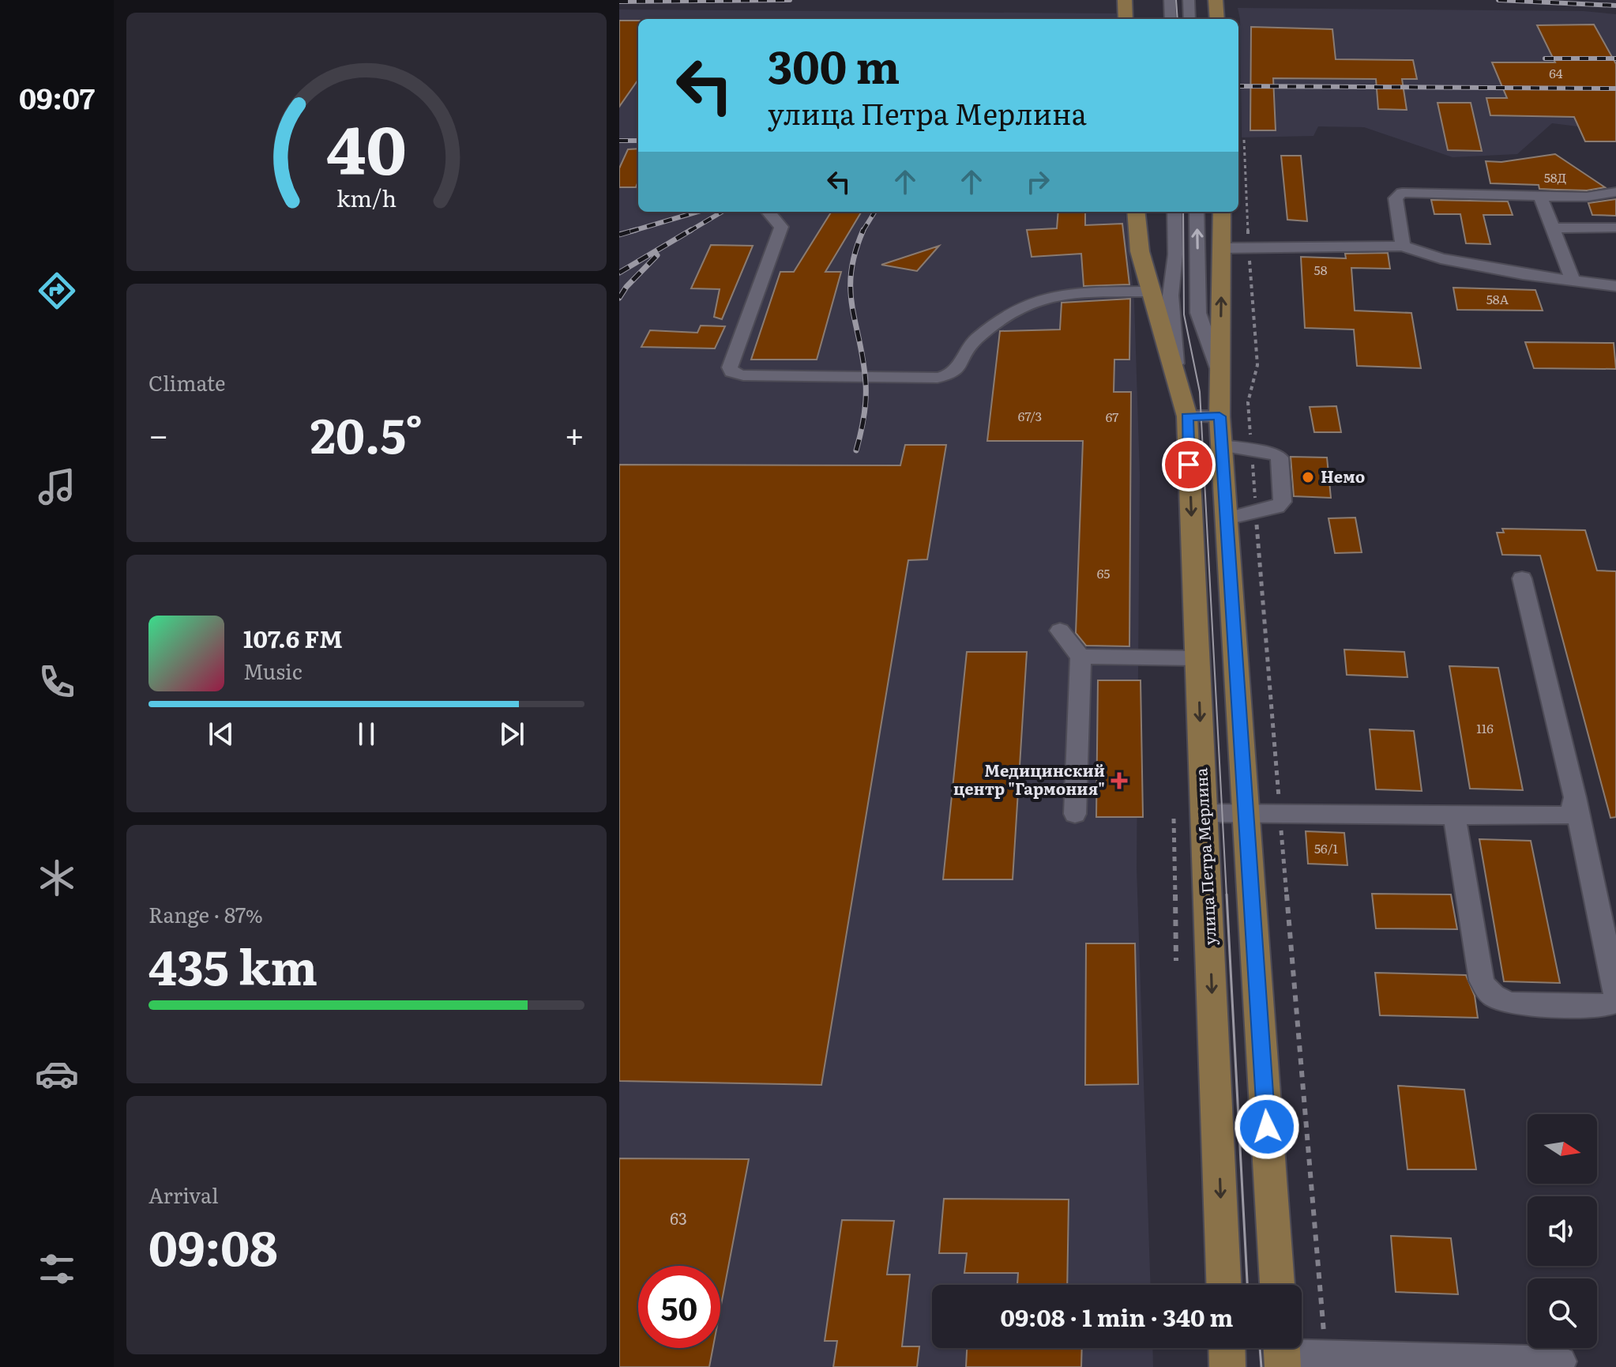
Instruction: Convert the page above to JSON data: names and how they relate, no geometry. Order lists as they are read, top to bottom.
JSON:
{
  "streets": {
    "main road": ["улица Петра Мерлина"]
  },
  "places": {
    "other": ["Немо"],
    "health": ["Медицинский центр \"Гармония\""]
  },
  "house_numbers": [
    "64",
    "58Д",
    "58",
    "58А",
    "67/3",
    "67",
    "65",
    "116",
    "56/1",
    "63"
  ],
  "north": "right",
  "page": {
    "tabs": "09:07",
    "turn": ["300 m", "улица Петра Мерлина"],
    "tile": [
      "Climate",
      ["Range · 87%", "435 km"],
      ["Arrival", "09:08"]
    ],
    "heat": ["−", "20.5°", "+"],
    "song": ["107.6 FM", "Music"],
    "limit": "50",
    "trip": "09:08 · 1 min · 340 m",
    "gauge": ["40", "km/h"]
  }
}
